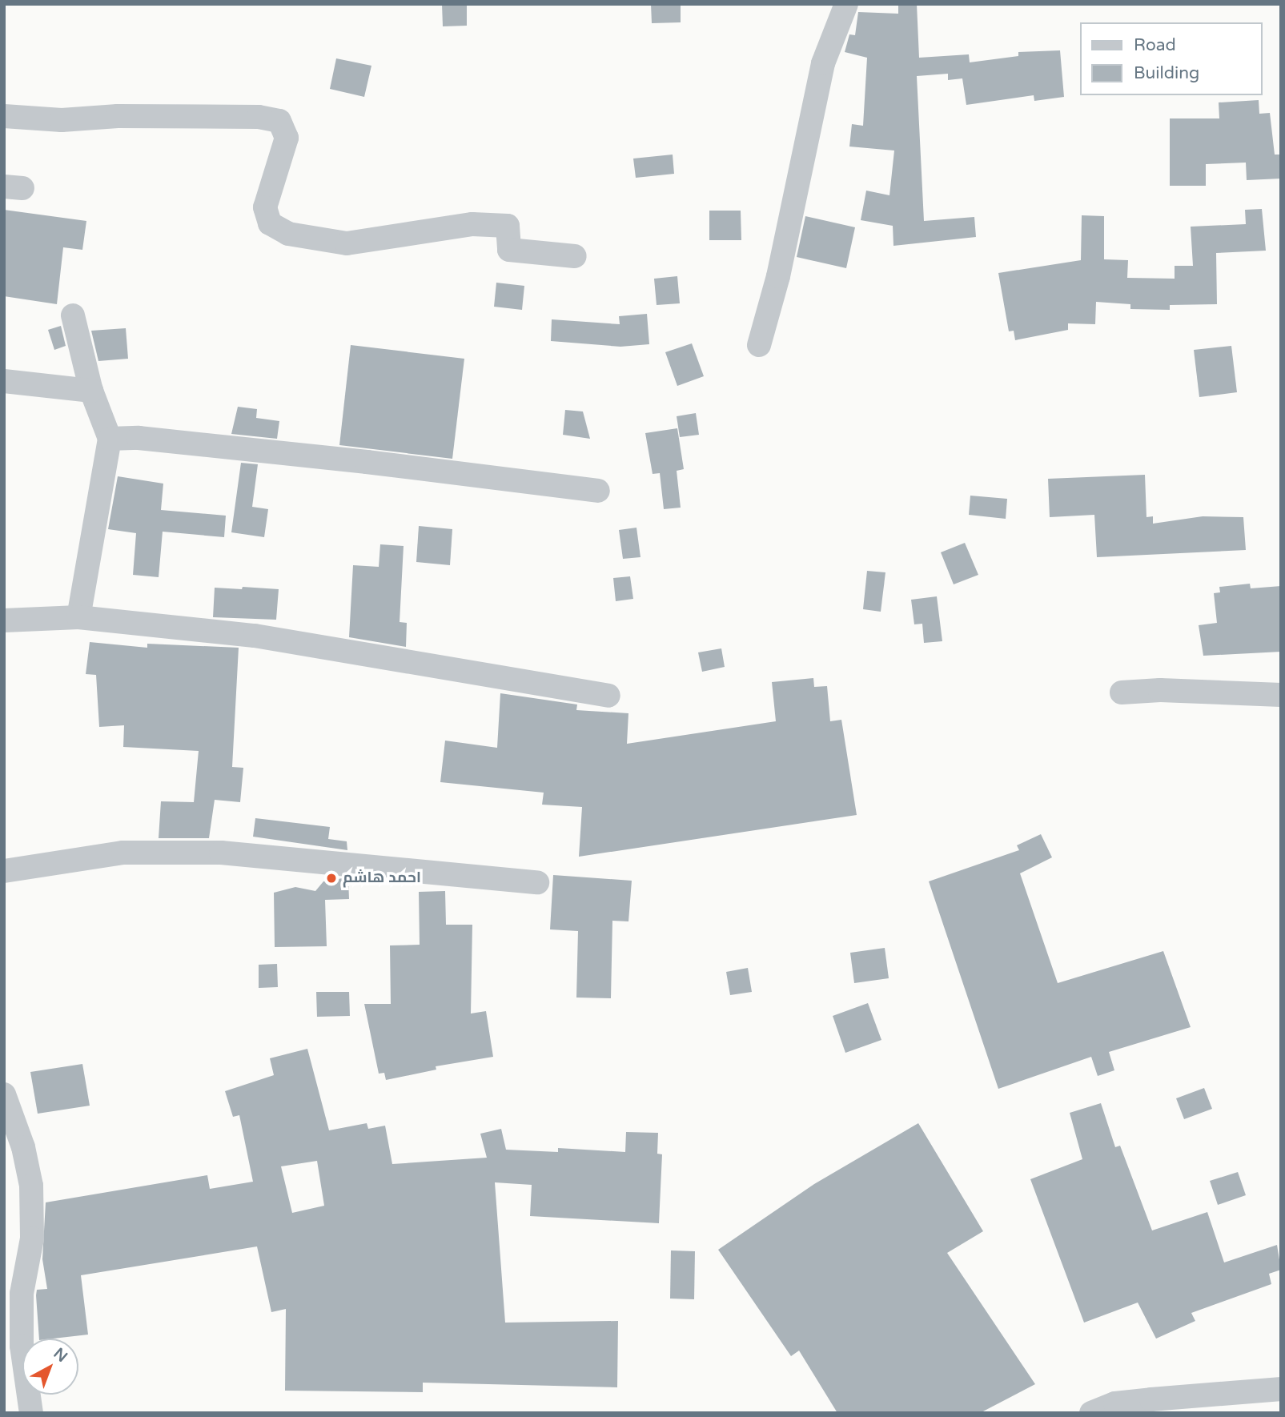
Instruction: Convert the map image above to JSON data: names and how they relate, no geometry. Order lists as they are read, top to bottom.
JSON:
{
  "places": ["احمد هاشم"],
  "legend": ["Road", "Building"],
  "north": "top right"
}
